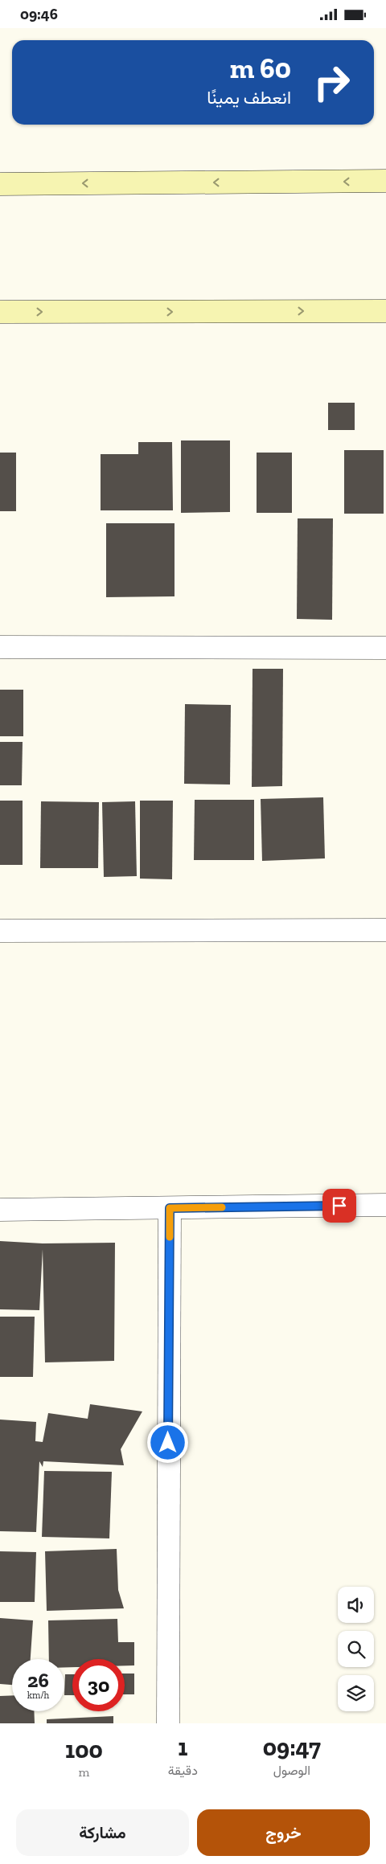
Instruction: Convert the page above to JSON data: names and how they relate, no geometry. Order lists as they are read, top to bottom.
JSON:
{
  "page": {
    "status": "09:46",
    "turn": ["60 m", "انعطف يمينًا"],
    "speed": "26 km/h",
    "limit": "30",
    "eta": [
      "09:47",
      "الوصول",
      "1",
      "دقيقة",
      "100",
      "m"
    ],
    "buttons": ["خروج", "مشاركة"]
  }
}
